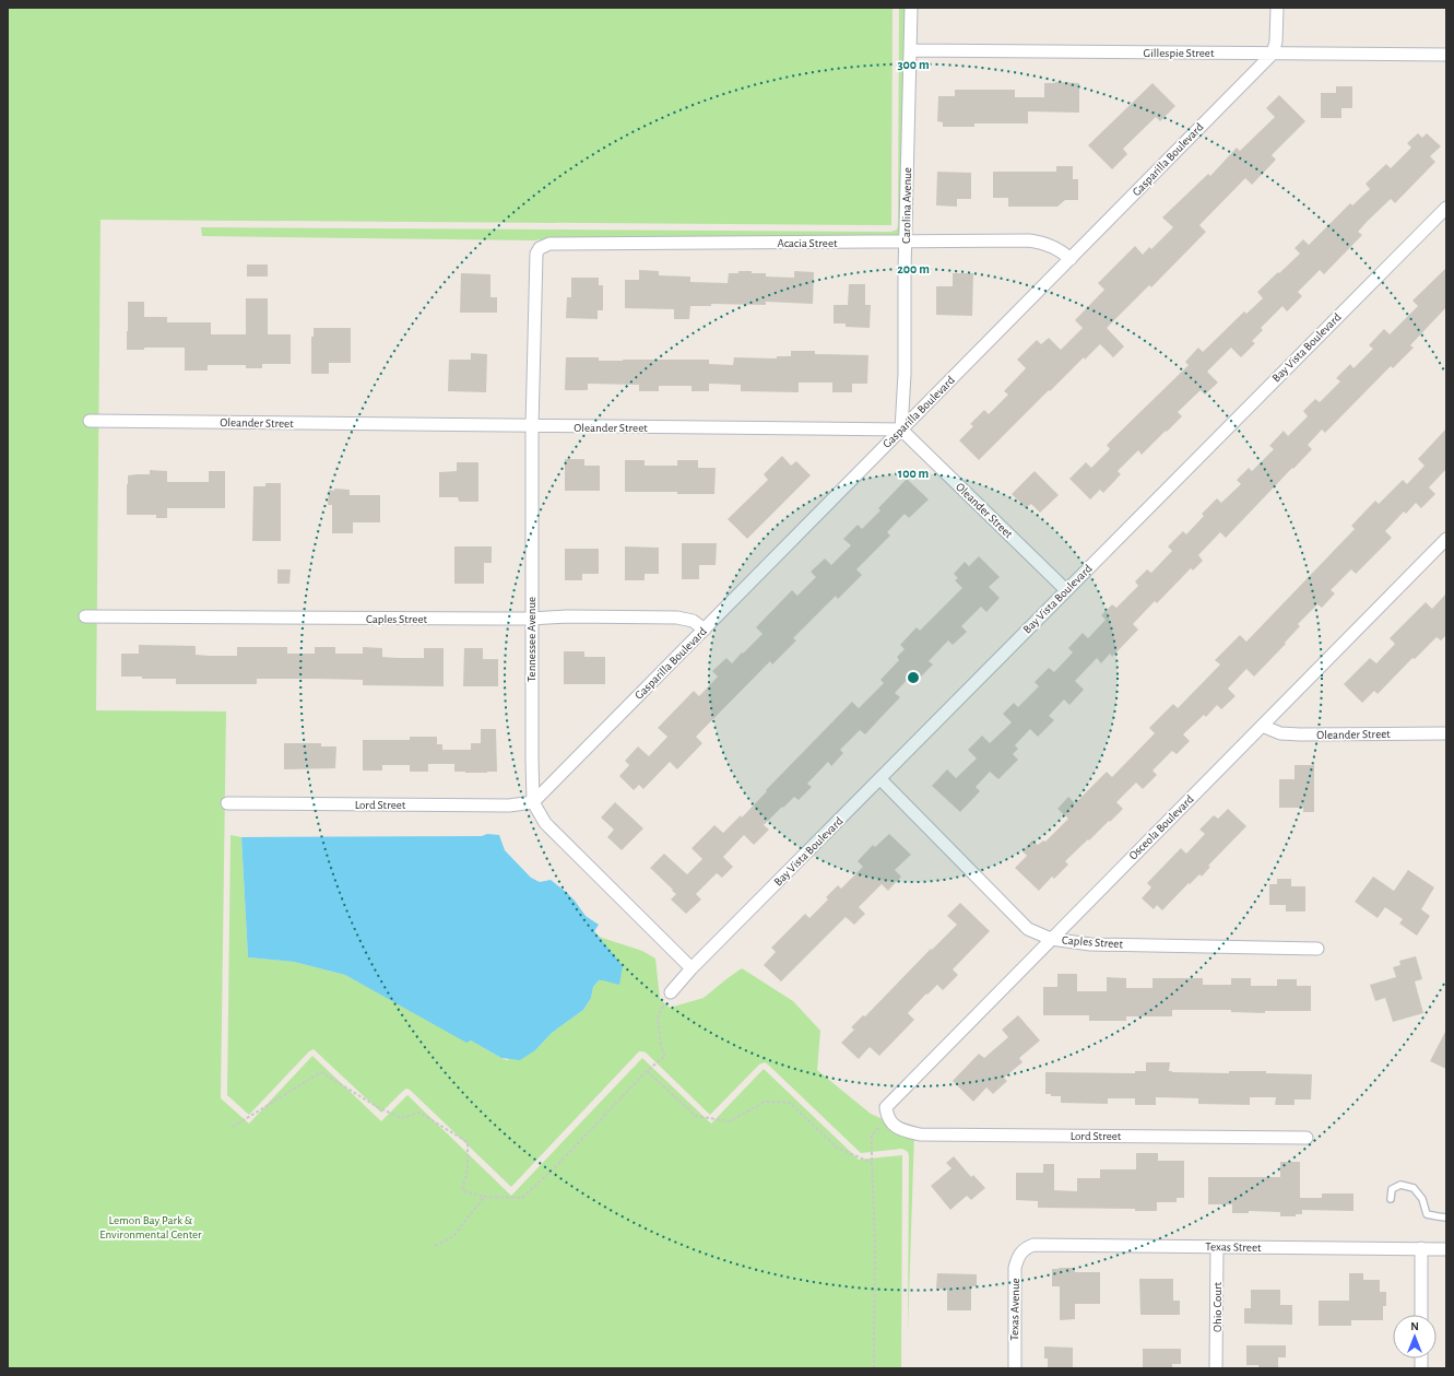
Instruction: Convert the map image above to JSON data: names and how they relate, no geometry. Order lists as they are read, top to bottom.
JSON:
{
  "streets": {
    "street": [
      "Gillespie Street",
      "Gasparilla Boulevard",
      "Carolina Avenue",
      "Acacia Street",
      "Bay Vista Boulevard",
      "Oleander Street",
      "Caples Street",
      "Tennessee Avenue",
      "Lord Street",
      "Osceola Boulevard",
      "Texas Street",
      "Ohio Court",
      "Texas Avenue"
    ]
  },
  "crossings": [
    ["Gillespie Street", "Gasparilla Boulevard"],
    ["Gillespie Street", "Carolina Avenue"],
    ["Gasparilla Boulevard", "Carolina Avenue"],
    ["Gasparilla Boulevard", "Acacia Street"],
    ["Gasparilla Boulevard", "Oleander Street"],
    ["Gasparilla Boulevard", "Caples Street"],
    ["Gasparilla Boulevard", "Tennessee Avenue"],
    ["Gasparilla Boulevard", "Lord Street"],
    ["Carolina Avenue", "Acacia Street"],
    ["Carolina Avenue", "Oleander Street"],
    ["Acacia Street", "Tennessee Avenue"],
    ["Bay Vista Boulevard", "Oleander Street"],
    ["Bay Vista Boulevard", "Caples Street"],
    ["Bay Vista Boulevard", "Tennessee Avenue"],
    ["Oleander Street", "Tennessee Avenue"],
    ["Oleander Street", "Osceola Boulevard"],
    ["Caples Street", "Tennessee Avenue"],
    ["Caples Street", "Osceola Boulevard"],
    ["Tennessee Avenue", "Lord Street"],
    ["Lord Street", "Osceola Boulevard"],
    ["Texas Street", "Ohio Court"],
    ["Texas Street", "Texas Avenue"]
  ],
  "parks": ["Lemon Bay Park & Environmental Center"],
  "north": "top",
  "rings": ["300 m", "200 m", "100 m"]
}
